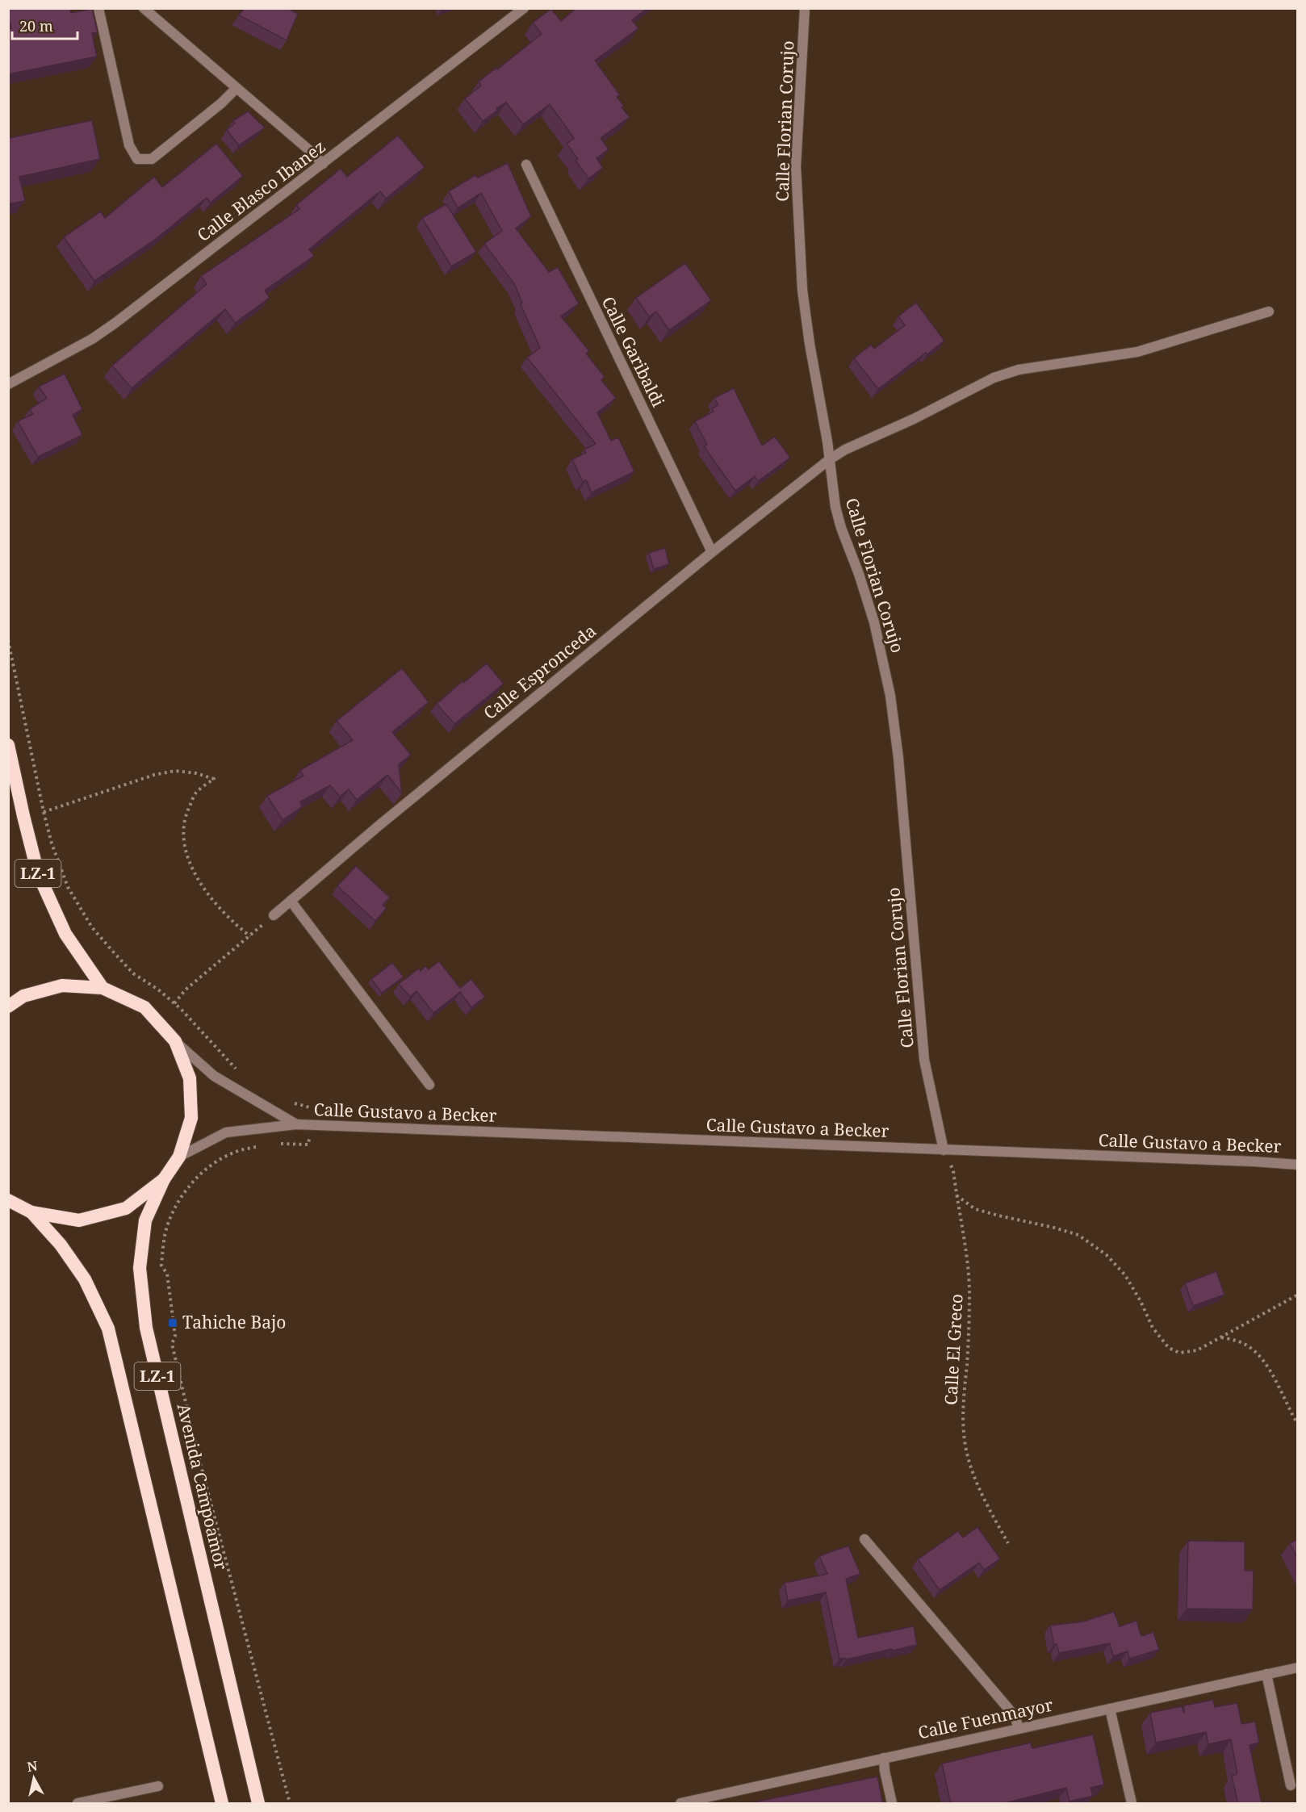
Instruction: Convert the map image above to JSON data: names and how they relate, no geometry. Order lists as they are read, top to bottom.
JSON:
{
  "streets": {
    "highway": ["LZ-1", "Avenida Campoamor"],
    "street": [
      "Calle Florian Corujo",
      "Calle Blasco Ibanez",
      "Calle Garibaldi",
      "Calle Espronceda",
      "Calle Gustavo a Becker",
      "Calle Fuenmayor"
    ],
    "path": ["Calle El Greco"]
  },
  "crossings": [
    ["Calle Florian Corujo", "Calle Espronceda"],
    ["Calle Florian Corujo", "Calle Gustavo a Becker"],
    ["Calle Florian Corujo", "Calle El Greco"],
    ["Calle Garibaldi", "Calle Espronceda"],
    ["LZ-1", "Calle Gustavo a Becker"],
    ["LZ-1", "Avenida Campoamor"],
    ["Calle Gustavo a Becker", "Calle El Greco"]
  ],
  "places": {
    "transit": ["Tahiche Bajo"]
  },
  "scale_bar": "20 m",
  "north": "top"
}
